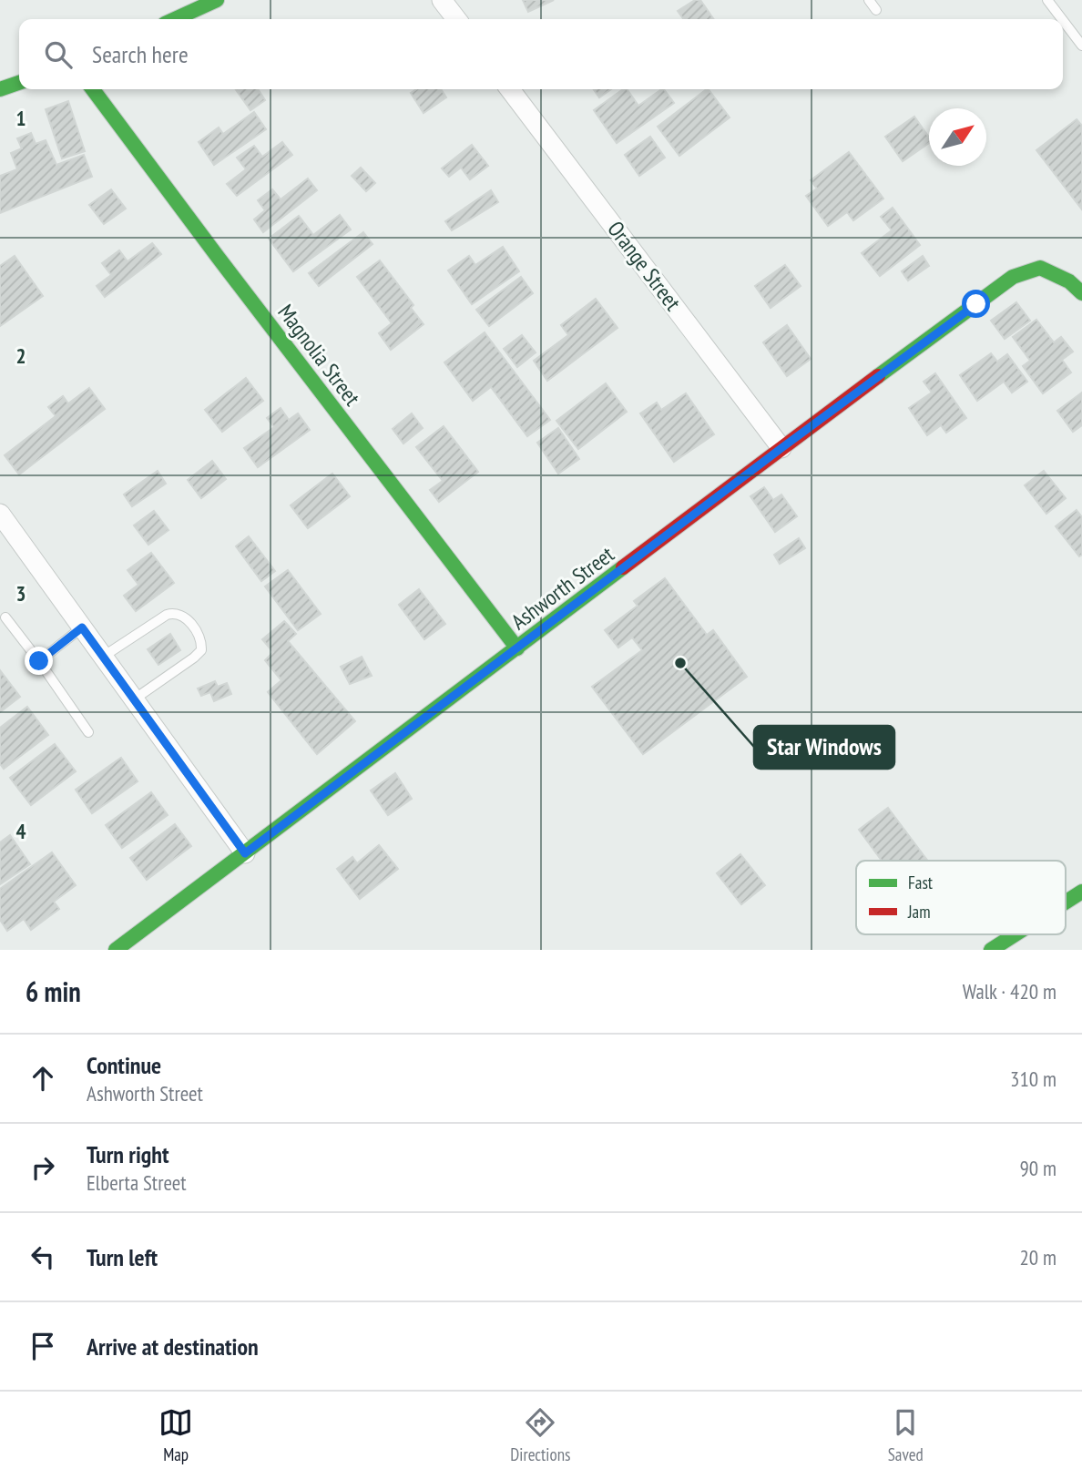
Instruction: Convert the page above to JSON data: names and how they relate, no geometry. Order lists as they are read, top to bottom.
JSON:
{
  "streets": {
    "street": ["Orange Street", "Magnolia Street", "Ashworth Street"]
  },
  "crossings": [
    ["Orange Street", "Ashworth Street"],
    ["Magnolia Street", "Ashworth Street"]
  ],
  "places": ["Star Windows"],
  "legend": ["Fast", "Jam"],
  "north": "top right",
  "page": {
    "search": "Search here",
    "heading": ["6 min", "Walk · 420 m"],
    "list": [
      ["Continue", "Ashworth Street", "310 m"],
      ["Turn right", "Elberta Street", "90 m"],
      ["Turn left", "20 m"],
      "Arrive at destination"
    ],
    "nav": ["Map", "Directions", "Saved"]
  },
  "grid": {
    "rows": [
      "1",
      "2",
      "3",
      "4"
    ]
  }
}
